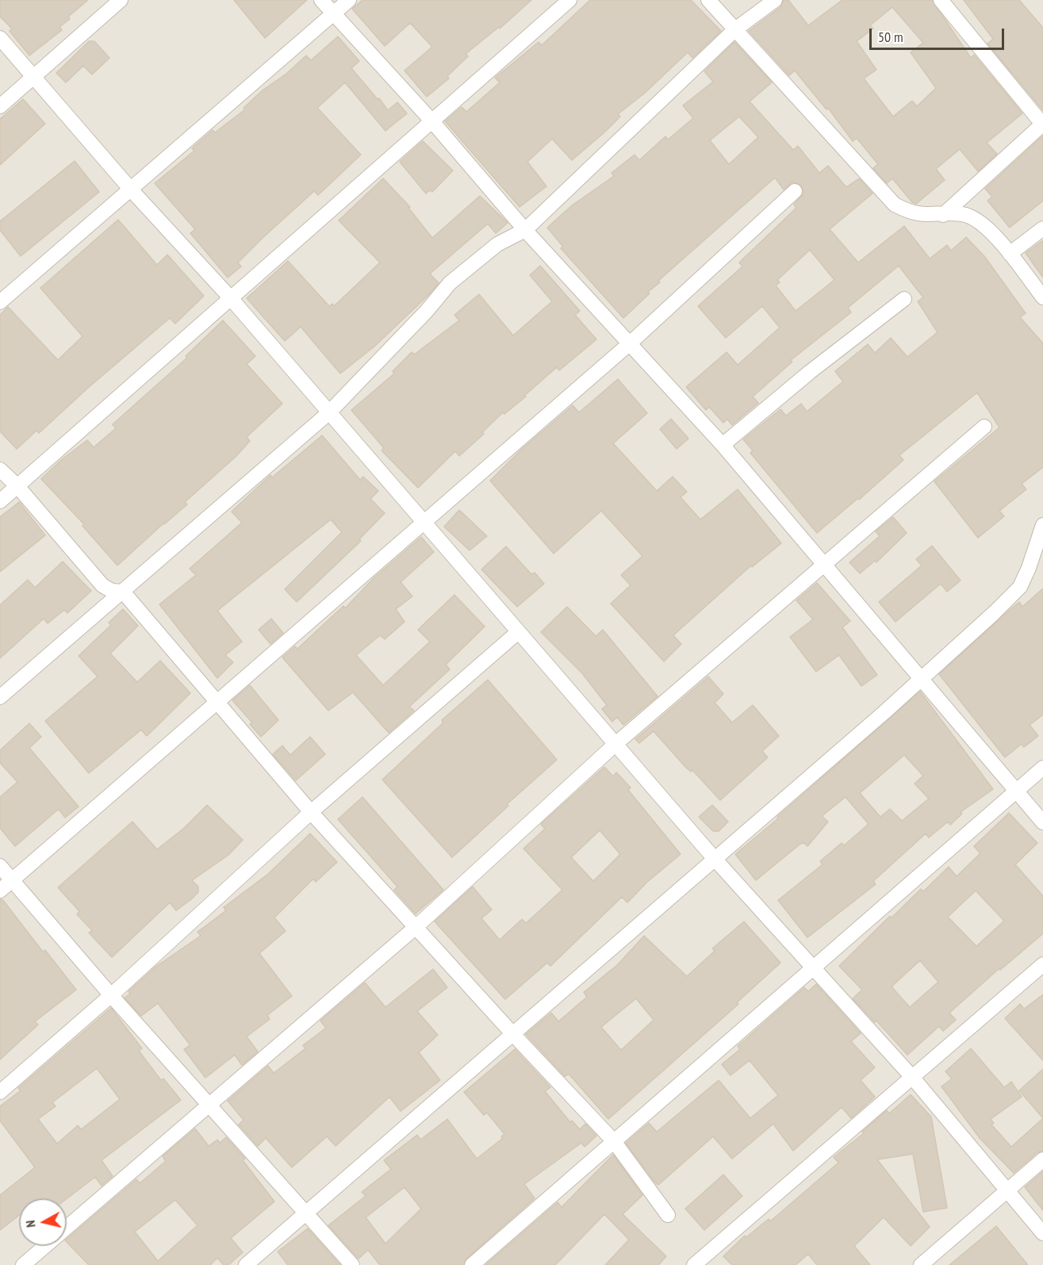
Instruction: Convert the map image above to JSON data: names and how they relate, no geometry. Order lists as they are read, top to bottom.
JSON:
{
  "scale_bar": "50 m",
  "north": "left"
}
